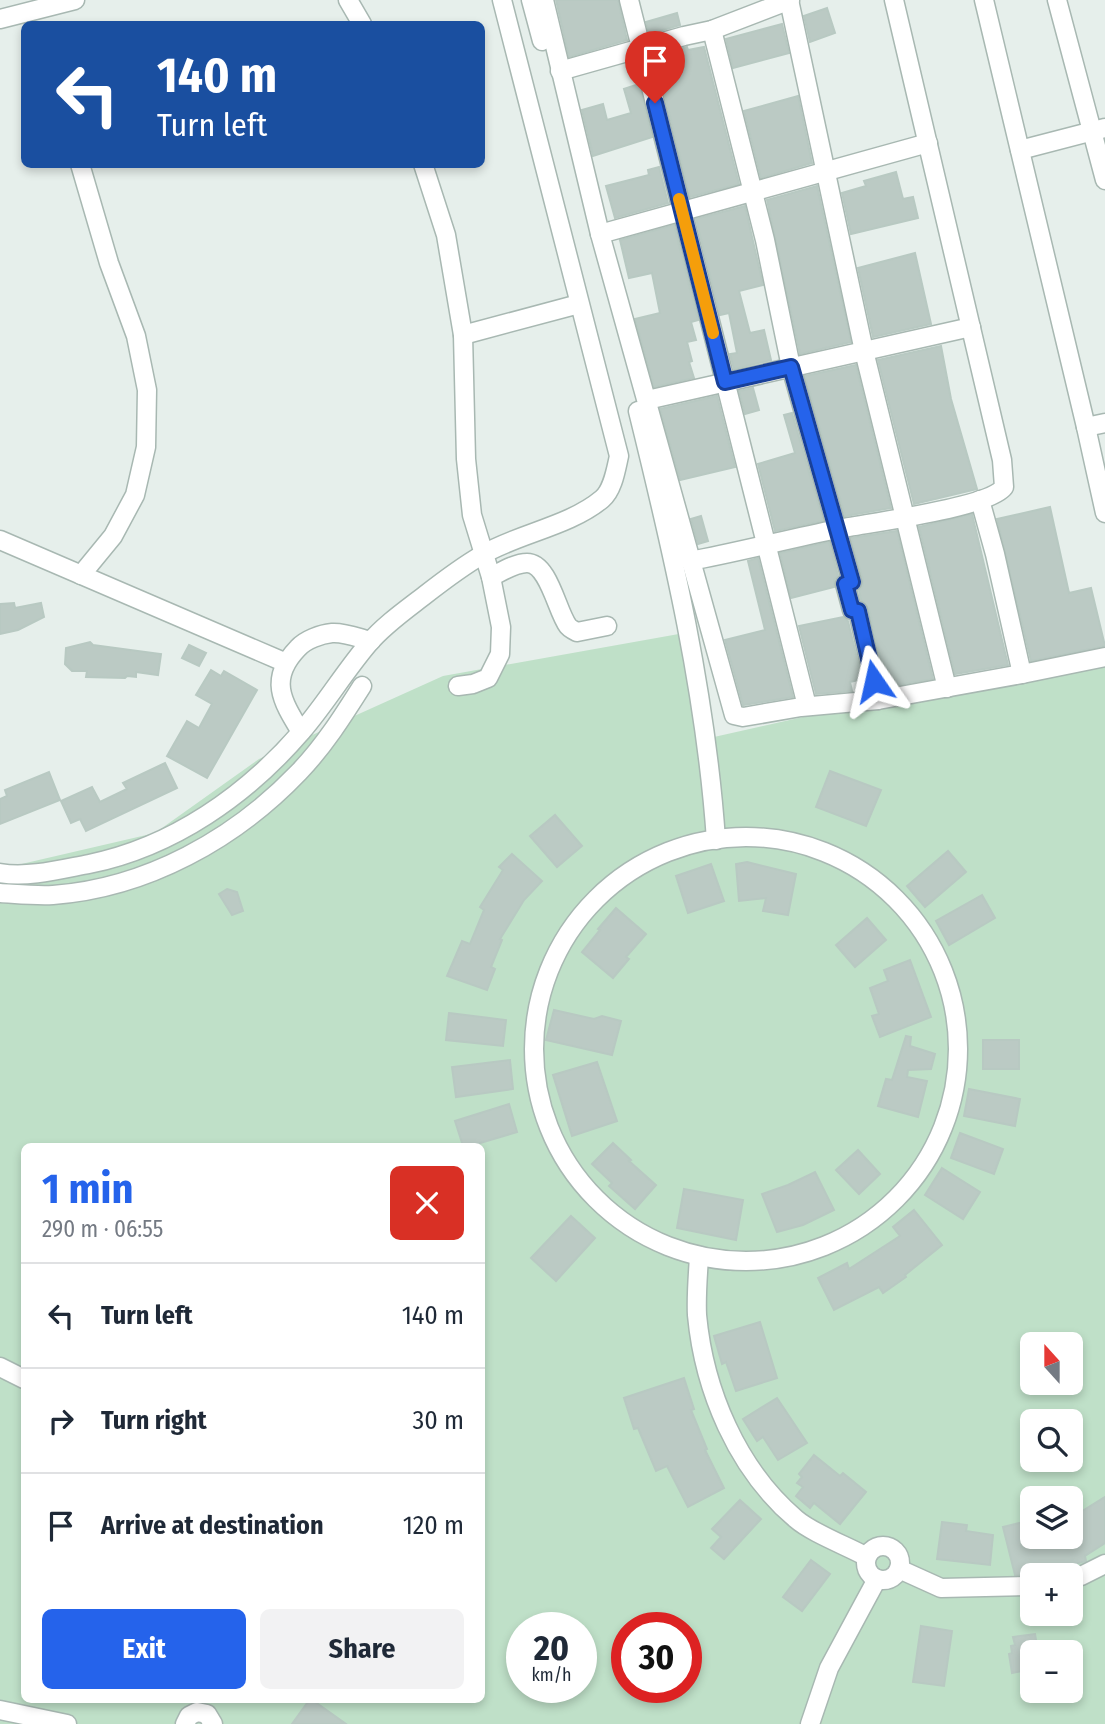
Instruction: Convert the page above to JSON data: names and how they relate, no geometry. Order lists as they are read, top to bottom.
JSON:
{
  "north": "top",
  "page": {
    "turn": ["140 m", "Turn left"],
    "heading": ["1 min", "290 m · 06:55"],
    "list": [
      {
        "name": "Turn left",
        "value": "140 m"
      },
      {
        "name": "Turn right",
        "value": "30 m"
      },
      {
        "name": "Arrive at destination",
        "value": "120 m"
      }
    ],
    "map_buttons": ["+", "−"],
    "buttons": ["Exit", "Share"],
    "speed": "20 km/h",
    "limit": "30"
  }
}
